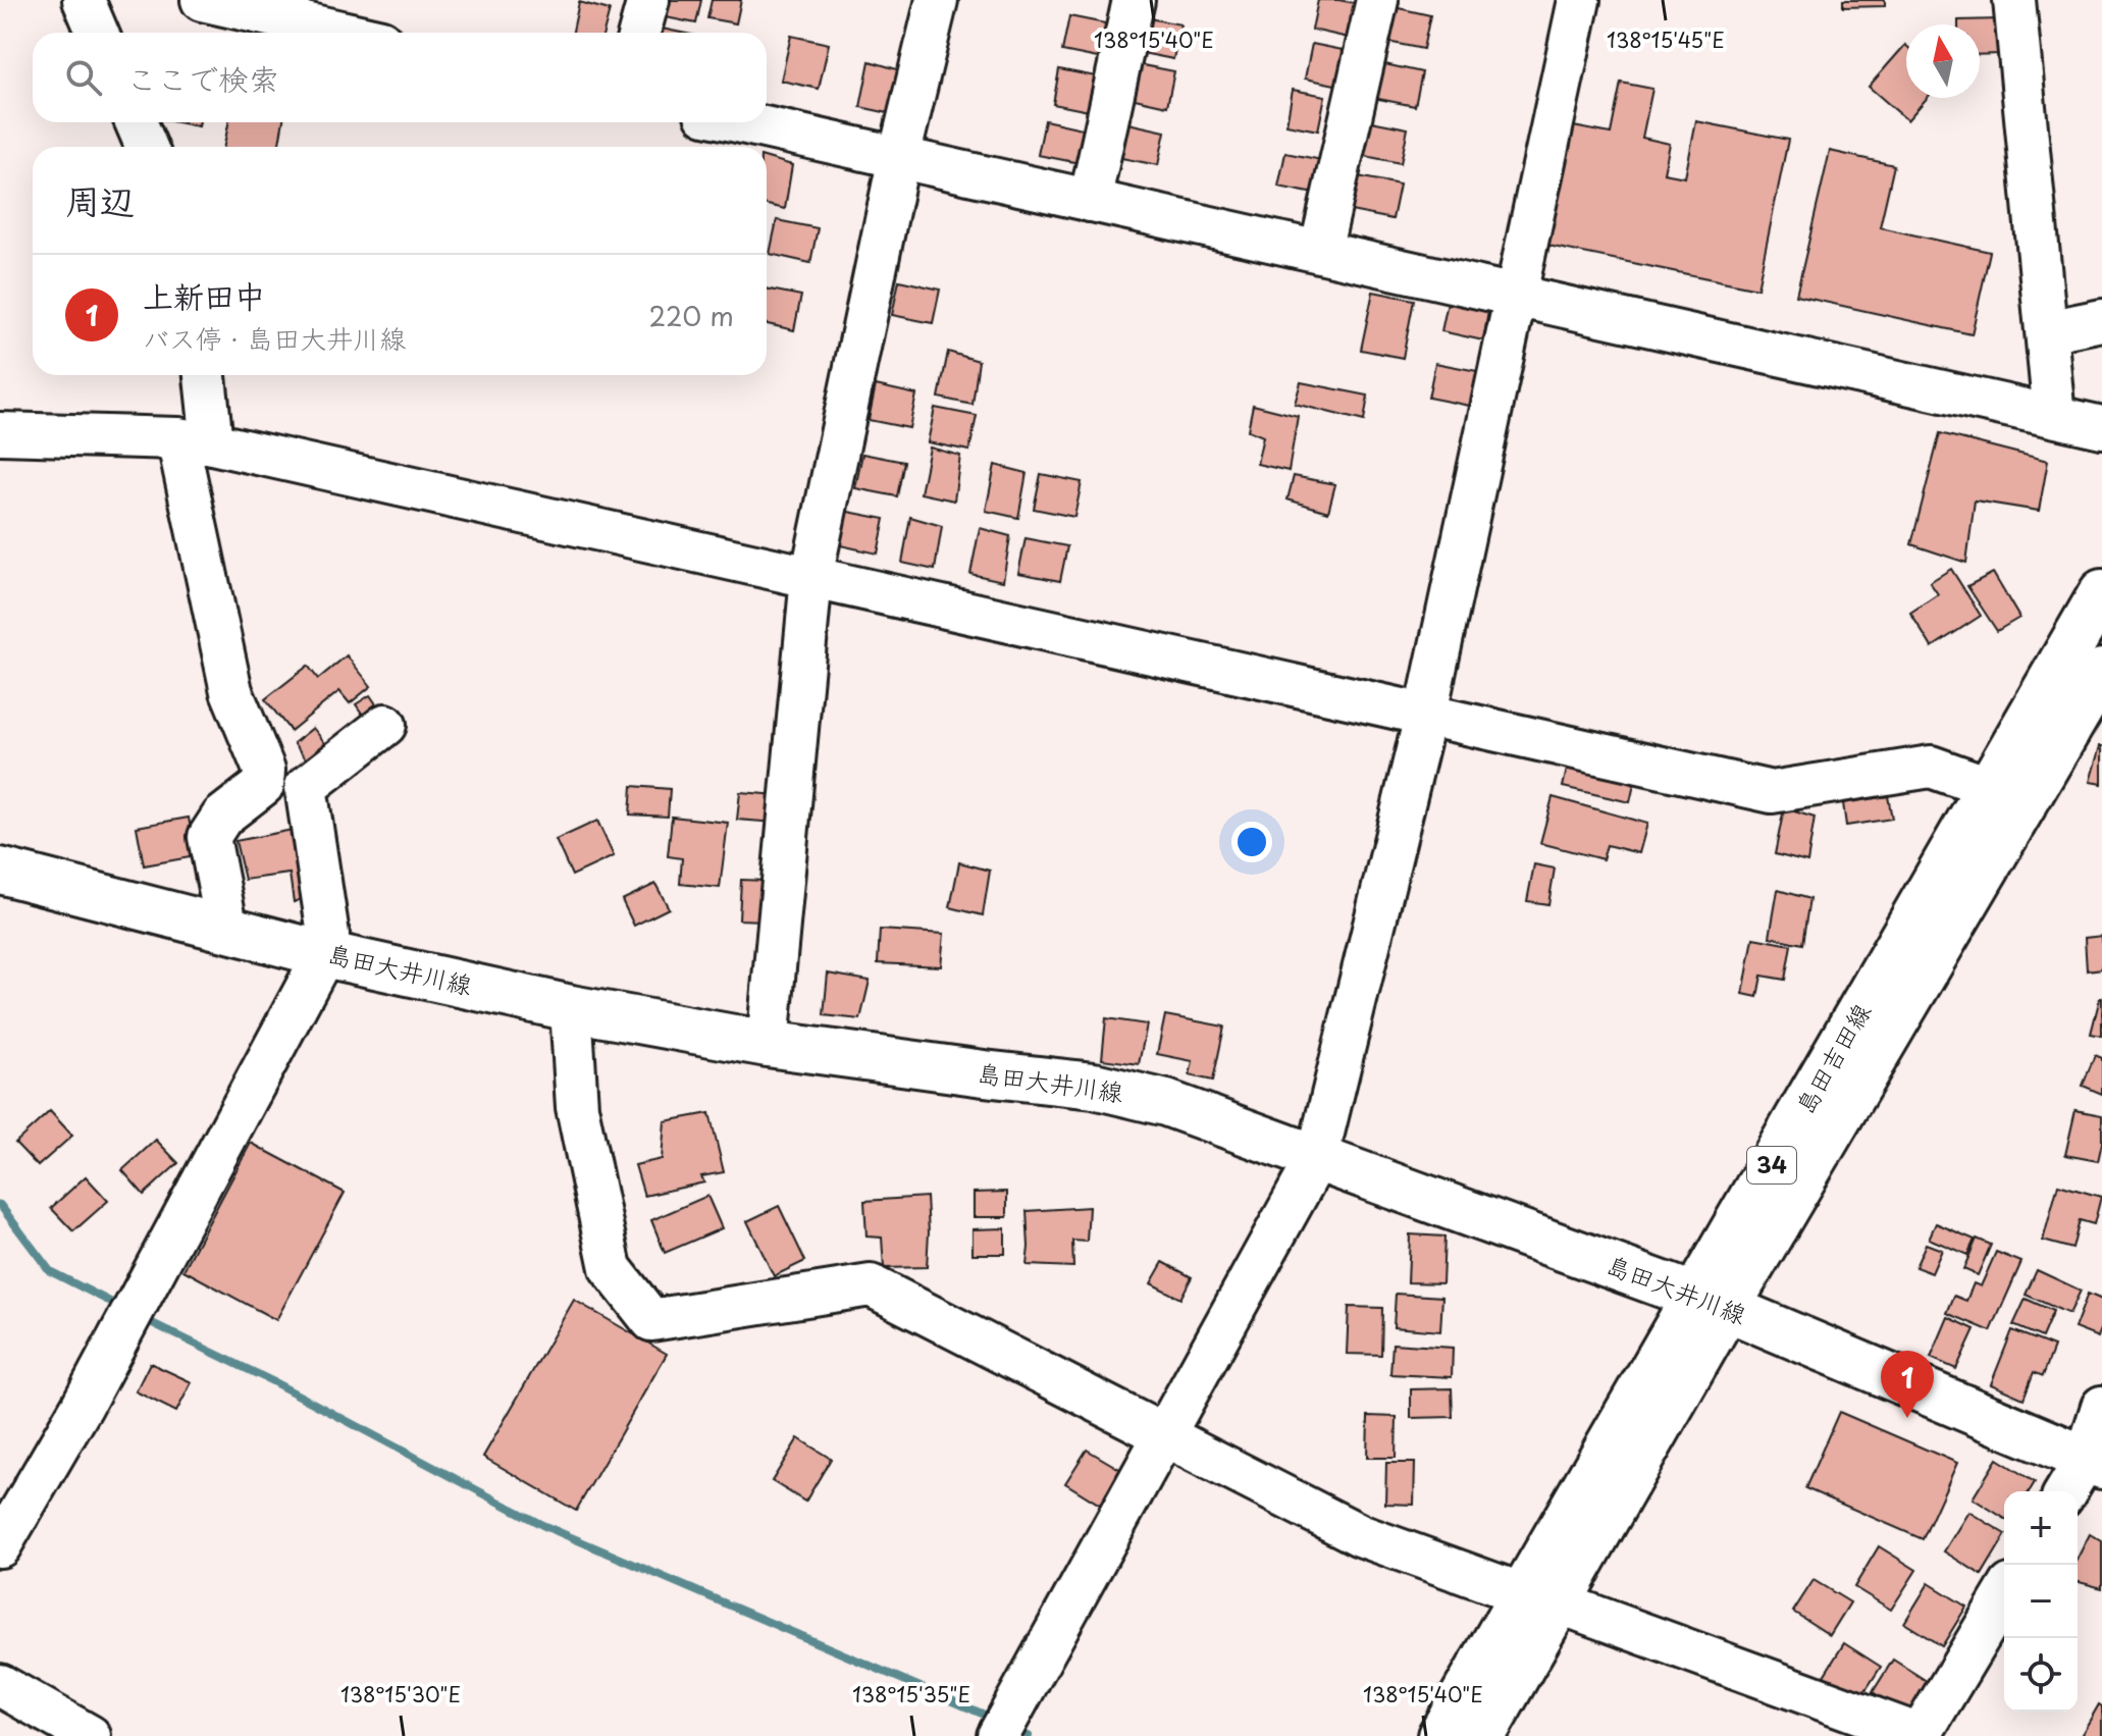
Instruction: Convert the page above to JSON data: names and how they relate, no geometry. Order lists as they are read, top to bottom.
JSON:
{
  "streets": {
    "main road": ["島田大井川線", "島田吉田線", "34"]
  },
  "crossings": [
    ["島田大井川線", "島田吉田線"]
  ],
  "north": "top",
  "page": {
    "search": "ここで検索",
    "heading": "周辺",
    "list": [
      {
        "mark": "1",
        "name": "上新田中",
        "note": "バス停 · 島田大井川線",
        "value": "220 m"
      }
    ],
    "pins": "1",
    "map_buttons": ["+", "−"]
  },
  "coordinates": [
    "138°15'40\"E",
    "138°15'45\"E",
    "138°15'30\"E",
    "138°15'35\"E"
  ]
}
